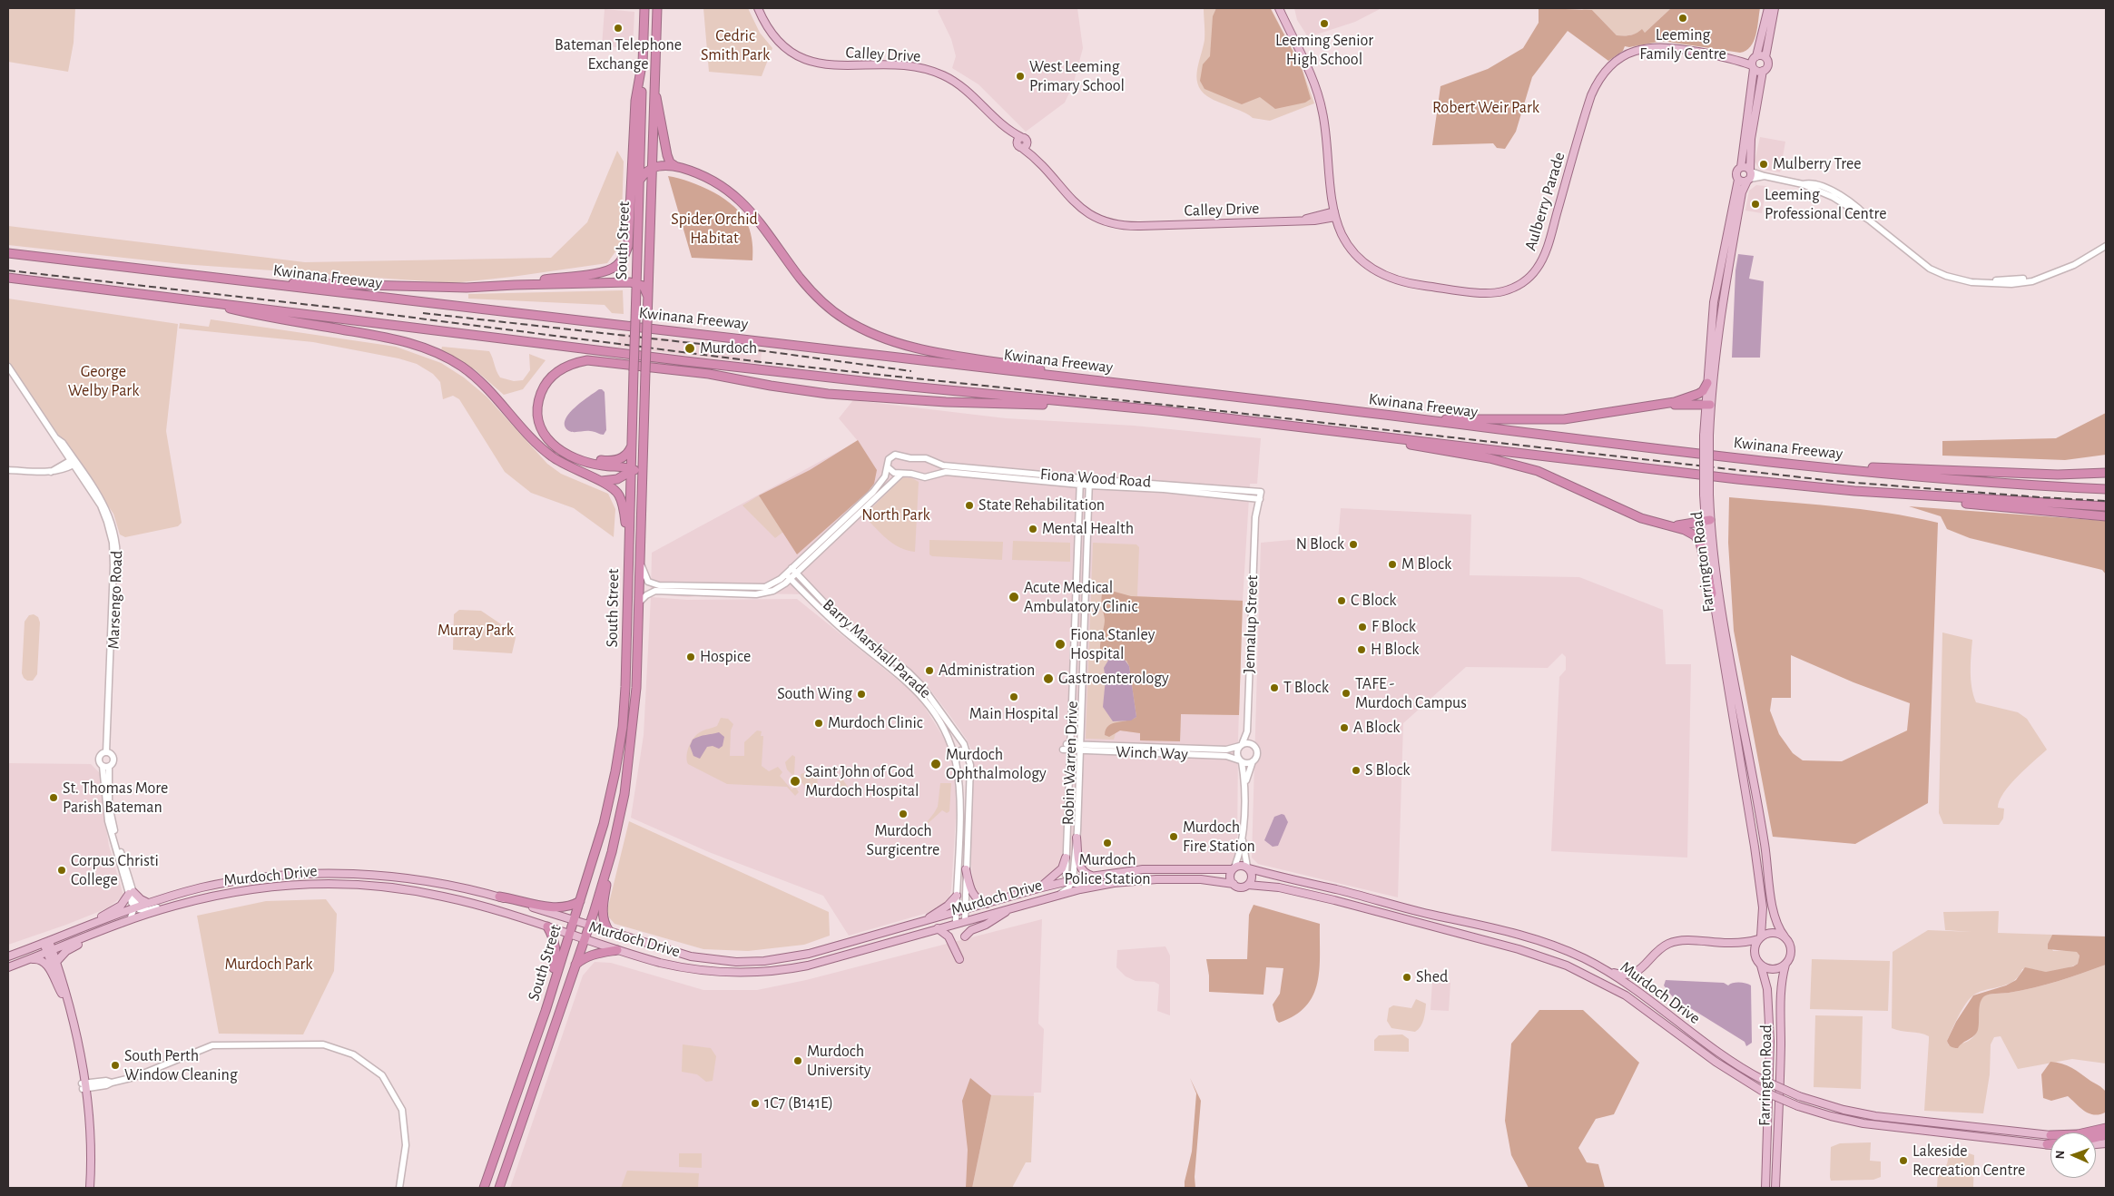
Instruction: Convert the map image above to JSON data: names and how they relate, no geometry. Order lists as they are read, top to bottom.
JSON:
{
  "streets": {
    "highway": ["South Street", "Kwinana Freeway"],
    "main road": [
      "Calley Drive",
      "Aulberry Parade",
      "Farrington Road",
      "Murdoch Drive"
    ],
    "street": [
      "Fiona Wood Road",
      "Marsengo Road",
      "Jennalup Street",
      "Barry Marshall Parade",
      "Winch Way",
      "Robin Warren Drive"
    ]
  },
  "crossings": [
    ["Calley Drive", "Aulberry Parade"],
    ["Aulberry Parade", "Farrington Road"],
    ["South Street", "Fiona Wood Road"],
    ["South Street", "Murdoch Drive"],
    ["Fiona Wood Road", "Jennalup Street"],
    ["Fiona Wood Road", "Barry Marshall Parade"],
    ["Fiona Wood Road", "Robin Warren Drive"],
    ["Marsengo Road", "Murdoch Drive"],
    ["Jennalup Street", "Winch Way"],
    ["Jennalup Street", "Murdoch Drive"],
    ["Barry Marshall Parade", "Murdoch Drive"],
    ["Winch Way", "Robin Warren Drive"],
    ["Robin Warren Drive", "Murdoch Drive"]
  ],
  "parks": [
    "Cedric Smith Park",
    "Robert Weir Park",
    "Spider Orchid Habitat",
    "George Welby Park",
    "North Park",
    "Murray Park",
    "Murdoch Park"
  ],
  "places": [
    "Leeming Family Centre",
    "Leeming Senior High School",
    "Bateman Telephone Exchange",
    "West Leeming Primary School",
    "Mulberry Tree",
    "Leeming Professional Centre",
    "Murdoch",
    "State Rehabilitation",
    "Mental Health",
    "N Block",
    "M Block",
    "Acute Medical Ambulatory Clinic",
    "C Block",
    "F Block",
    "Fiona Stanley Hospital",
    "H Block",
    "Hospice",
    "Administration",
    "Gastroenterology",
    "T Block",
    "TAFE - Murdoch Campus",
    "South Wing",
    "Main Hospital",
    "Murdoch Clinic",
    "A Block",
    "Murdoch Ophthalmology",
    "S Block",
    "Saint John of God Murdoch Hospital",
    "St. Thomas More Parish Bateman",
    "Murdoch Surgicentre",
    "Murdoch Fire Station",
    "Murdoch Police Station",
    "Corpus Christi College",
    "Shed",
    "Murdoch University",
    "South Perth Window Cleaning",
    "1C7 (B141E)",
    "Lakeside Recreation Centre"
  ],
  "north": "left"
}
